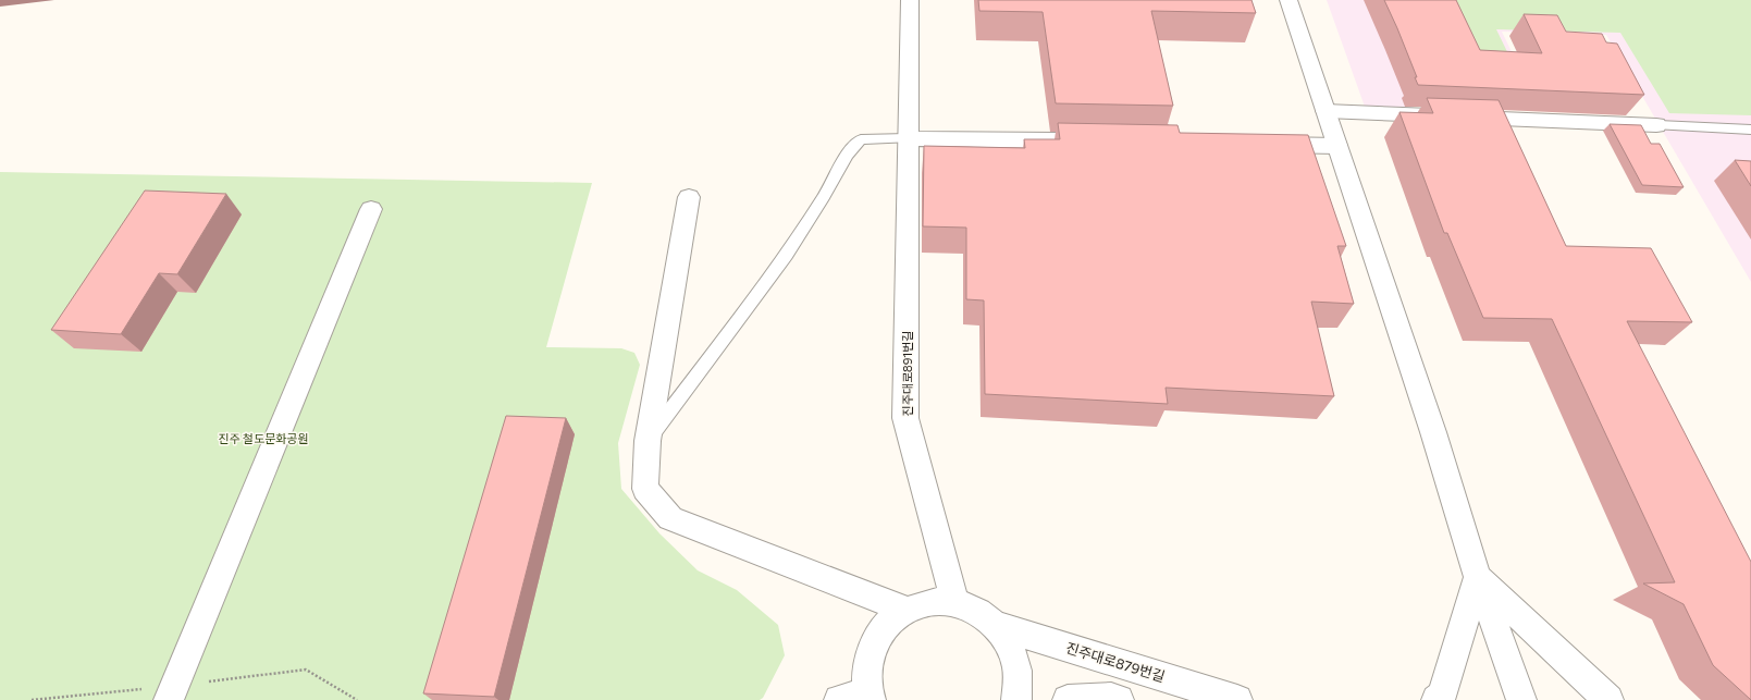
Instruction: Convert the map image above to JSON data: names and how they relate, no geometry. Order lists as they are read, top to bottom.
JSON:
{
  "streets": {
    "street": ["진주대로891번길", "진주대로879번길"]
  },
  "parks": ["진주 철도문화공원"]
}
